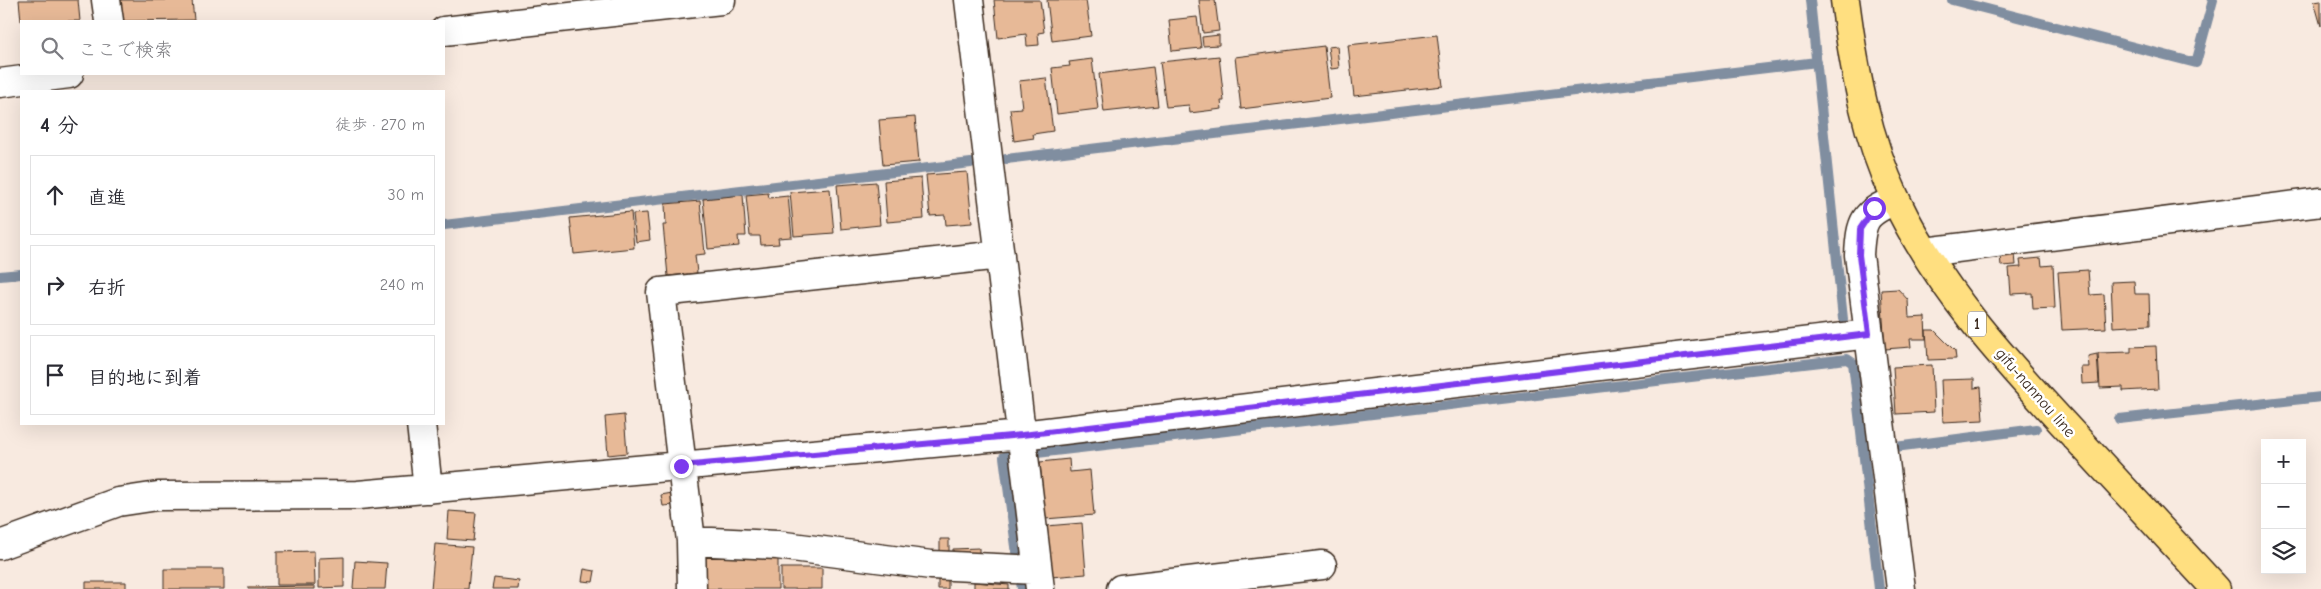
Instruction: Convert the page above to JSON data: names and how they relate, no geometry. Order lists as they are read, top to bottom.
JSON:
{
  "streets": {
    "main road": ["1", "gifu-nannou line"]
  },
  "page": {
    "search": "ここで検索",
    "heading": ["4 分", "徒歩 · 270 m"],
    "list": [
      ["直進", "30 m"],
      ["右折", "240 m"],
      "目的地に到着"
    ],
    "map_buttons": ["+", "−"]
  }
}
